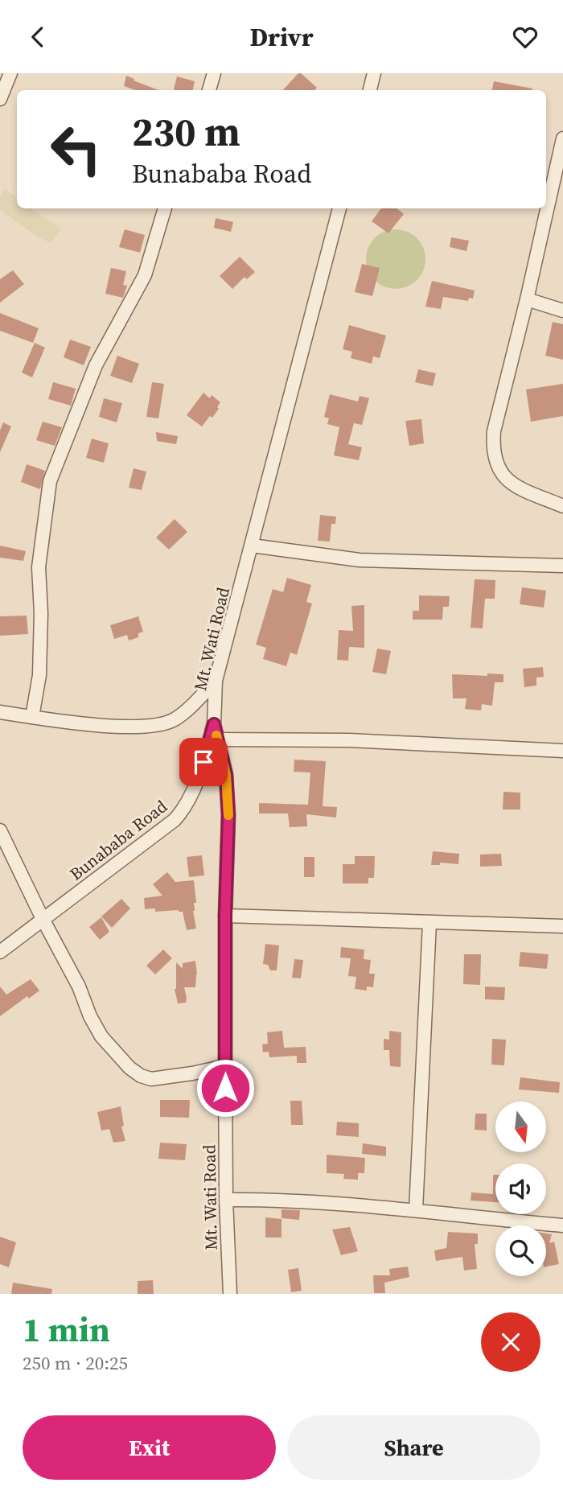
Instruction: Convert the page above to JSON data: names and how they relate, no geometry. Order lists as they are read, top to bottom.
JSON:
{
  "streets": {
    "street": ["Mt. Wati Road", "Bunababa Road"]
  },
  "crossings": [
    ["Mt. Wati Road", "Bunababa Road"]
  ],
  "north": "bottom",
  "page": {
    "header": "Drivr",
    "turn": ["230 m", "Bunababa Road"],
    "heading": ["1 min", "250 m · 20:25"],
    "buttons": ["Exit", "Share"]
  }
}
